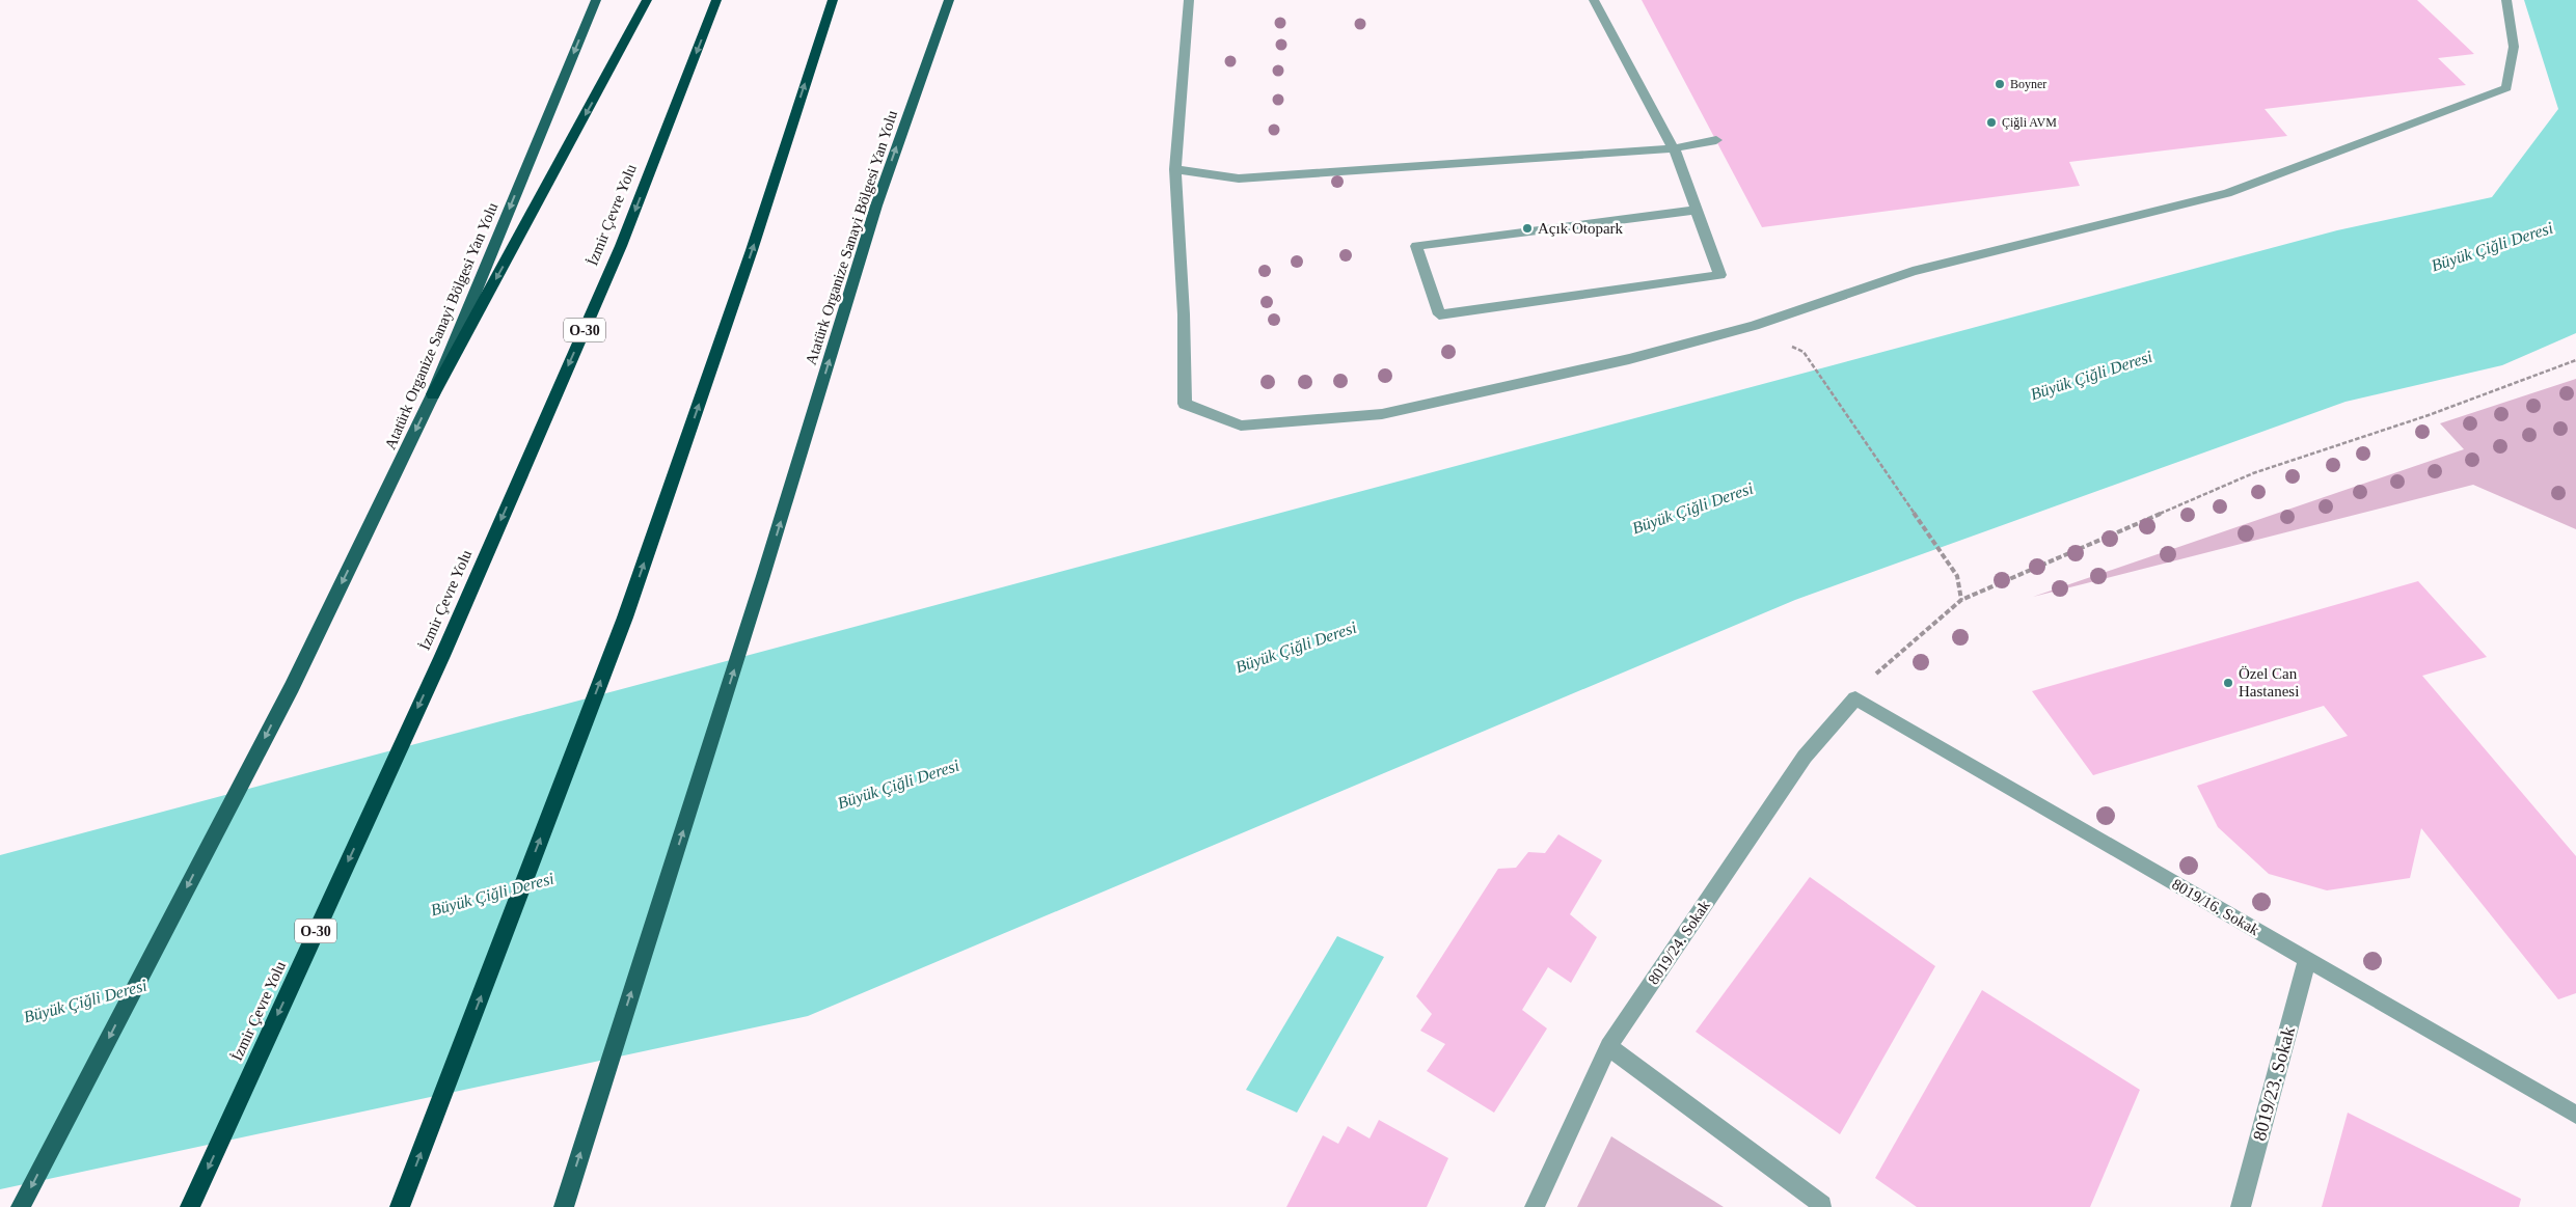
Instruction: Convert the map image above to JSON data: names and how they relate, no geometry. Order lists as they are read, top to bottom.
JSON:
{
  "streets": {
    "highway": ["İzmir Çevre Yolu", "O-30"],
    "main road": ["Atatürk Organize Sanayi Bölgesi Yan Yolu"],
    "street": ["8019/16. Sokak", "8019/24. Sokak", "8019/23. Sokak"]
  },
  "crossings": [
    ["8019/16. Sokak", "8019/24. Sokak"],
    ["8019/16. Sokak", "8019/23. Sokak"]
  ],
  "water": ["Büyük Çiğli Deresi"],
  "places": [
    "Boyner",
    "Çiğli AVM",
    "Açık Otopark",
    "Özel Can Hastanesi"
  ]
}
